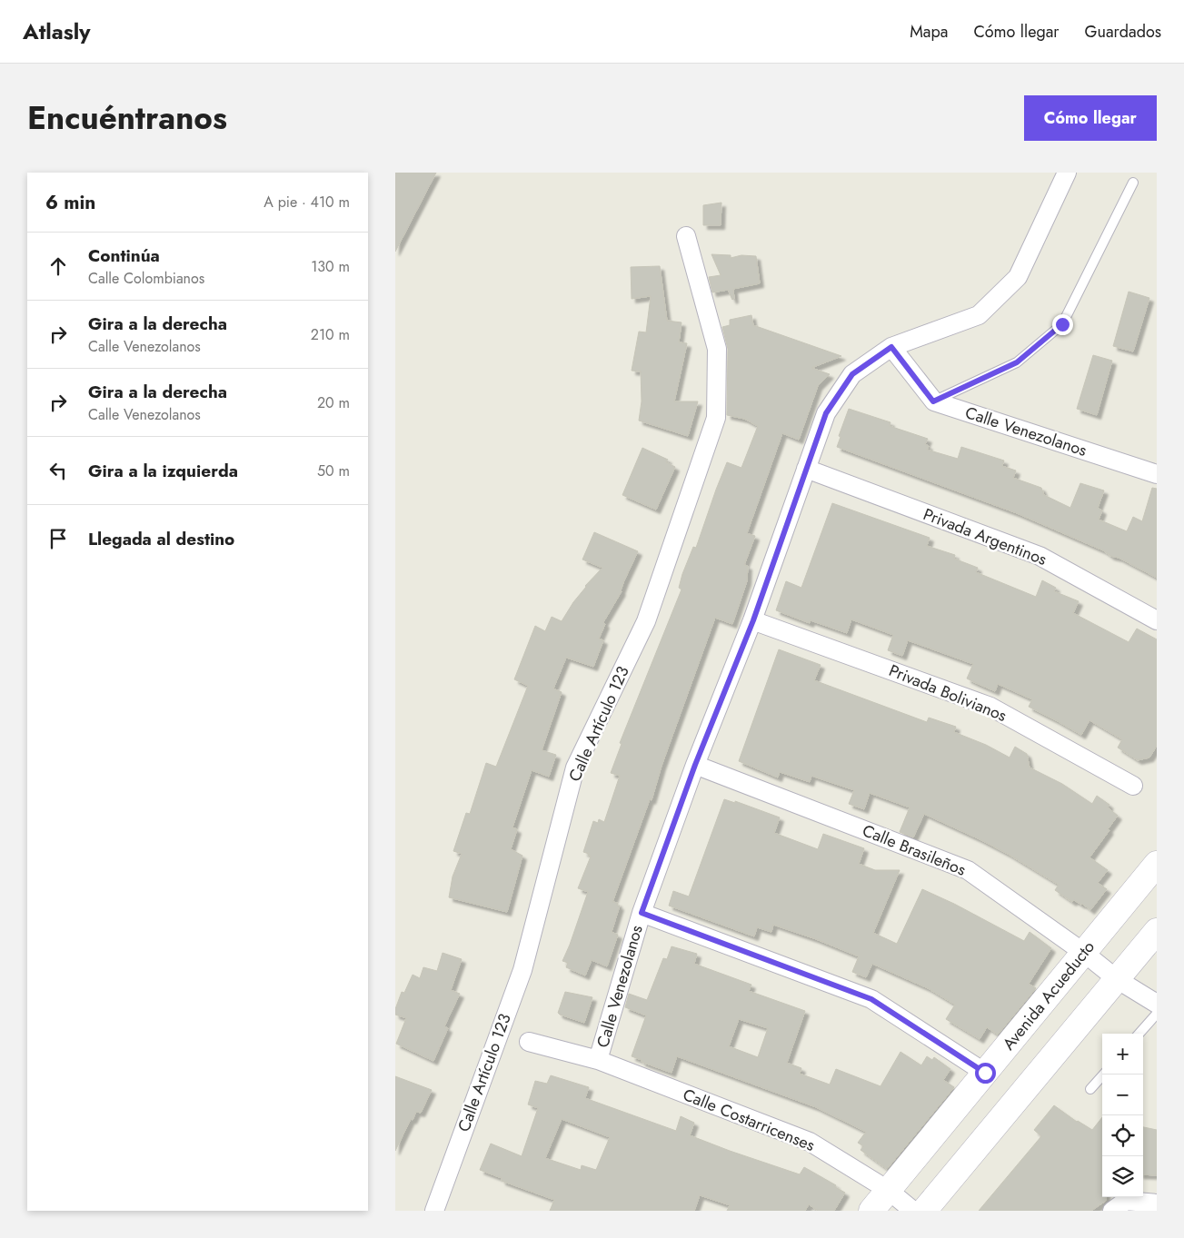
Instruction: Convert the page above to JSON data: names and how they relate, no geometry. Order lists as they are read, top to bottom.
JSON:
{
  "streets": {
    "main road": ["Avenida Acueducto"],
    "street": [
      "Calle Venezolanos",
      "Privada Argentinos",
      "Privada Bolivianos",
      "Calle Artículo 123",
      "Calle Brasileños",
      "Calle Costarricenses"
    ]
  },
  "crossings": [
    ["Calle Venezolanos", "Privada Argentinos"],
    ["Calle Venezolanos", "Privada Bolivianos"],
    ["Calle Venezolanos", "Calle Brasileños"],
    ["Calle Venezolanos", "Calle Costarricenses"],
    ["Calle Brasileños", "Avenida Acueducto"],
    ["Avenida Acueducto", "Calle Costarricenses"]
  ],
  "page": {
    "header": "Atlasly",
    "nav": ["Mapa", "Cómo llegar", "Guardados"],
    "title": "Encuéntranos",
    "buttons": "Cómo llegar",
    "heading": ["6 min", "A pie · 410 m"],
    "list": [
      ["Continúa", "Calle Colombianos", "130 m"],
      ["Gira a la derecha", "Calle Venezolanos", "210 m"],
      ["Gira a la derecha", "Calle Venezolanos", "20 m"],
      ["Gira a la izquierda", "50 m"],
      "Llegada al destino"
    ],
    "map_buttons": ["+", "−"]
  }
}
